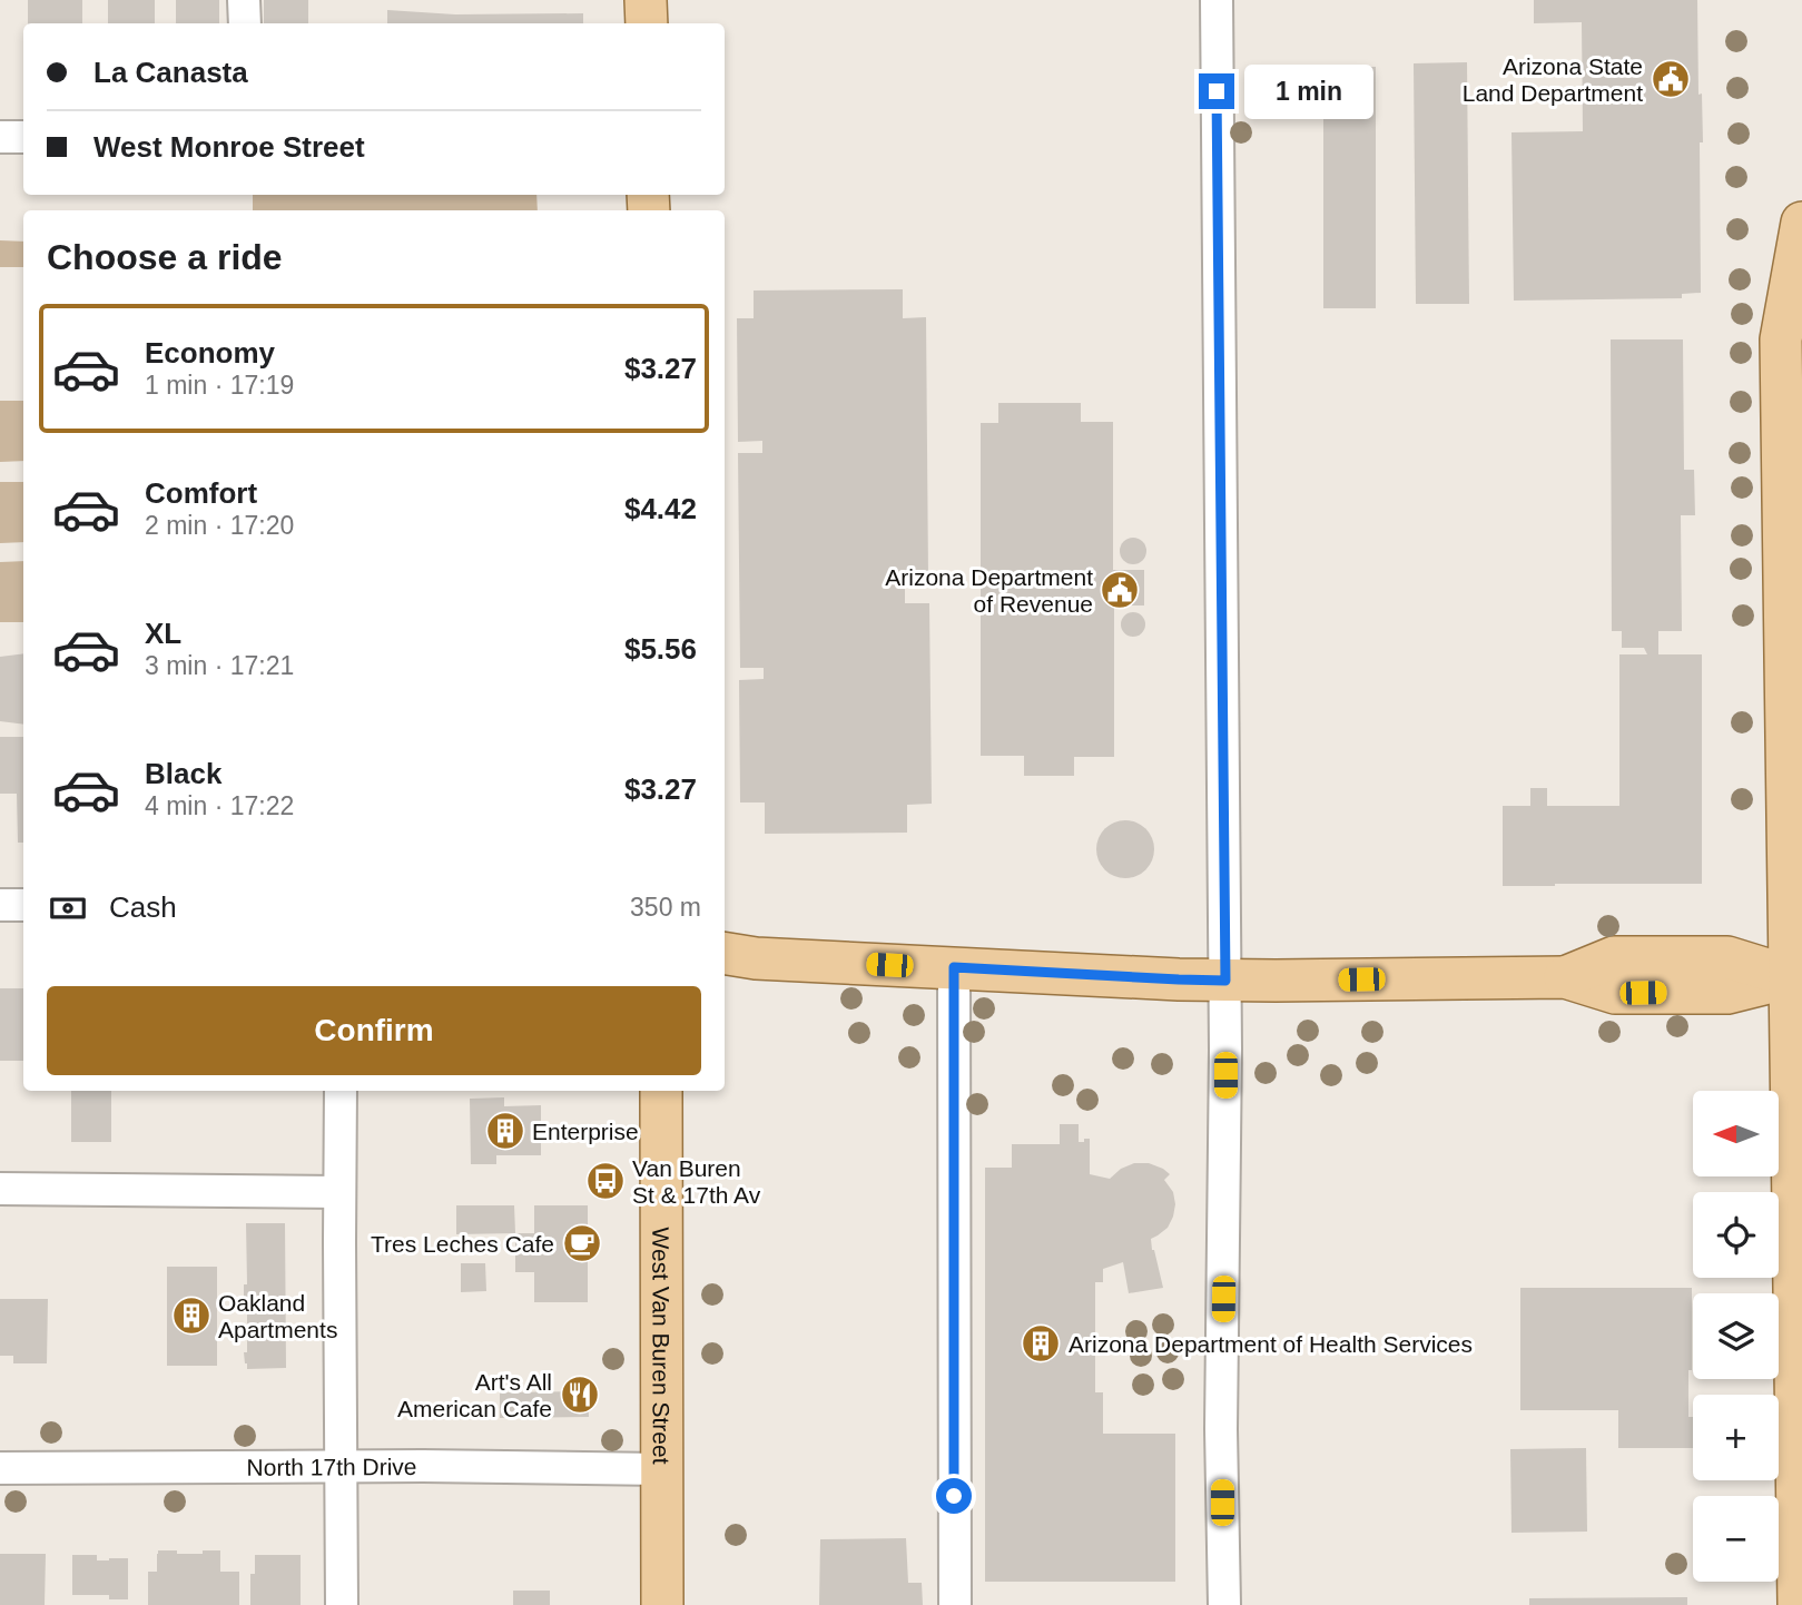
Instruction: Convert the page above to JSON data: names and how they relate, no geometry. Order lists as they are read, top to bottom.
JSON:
{
  "streets": {
    "main road": ["West Van Buren Street"],
    "street": ["North 17th Drive"]
  },
  "crossings": [
    ["West Van Buren Street", "North 17th Drive"]
  ],
  "places": {
    "public building": ["Arizona State Land Department", "Arizona Department of Revenue"],
    "building": ["Enterprise", "Oakland Apartments", "Arizona Department of Health Services"],
    "bus stop": ["Van Buren St & 17th Av"],
    "cafe": ["Tres Leches Cafe"],
    "restaurant": ["Art's All American Cafe"]
  },
  "north": "left",
  "page": {
    "banner": ["La Canasta", "West Monroe Street"],
    "bubble": "1 min",
    "heading": "Choose a ride",
    "list": [
      {
        "name": "Economy",
        "note": "1 min · 17:19",
        "value": "$3.27"
      },
      {
        "name": "Comfort",
        "note": "2 min · 17:20",
        "value": "$4.42"
      },
      {
        "name": "XL",
        "note": "3 min · 17:21",
        "value": "$5.56"
      },
      {
        "name": "Black",
        "note": "4 min · 17:22",
        "value": "$3.27"
      }
    ],
    "pay": ["Cash", "350 m"],
    "buttons": "Confirm",
    "map_buttons": ["+", "−"]
  }
}
